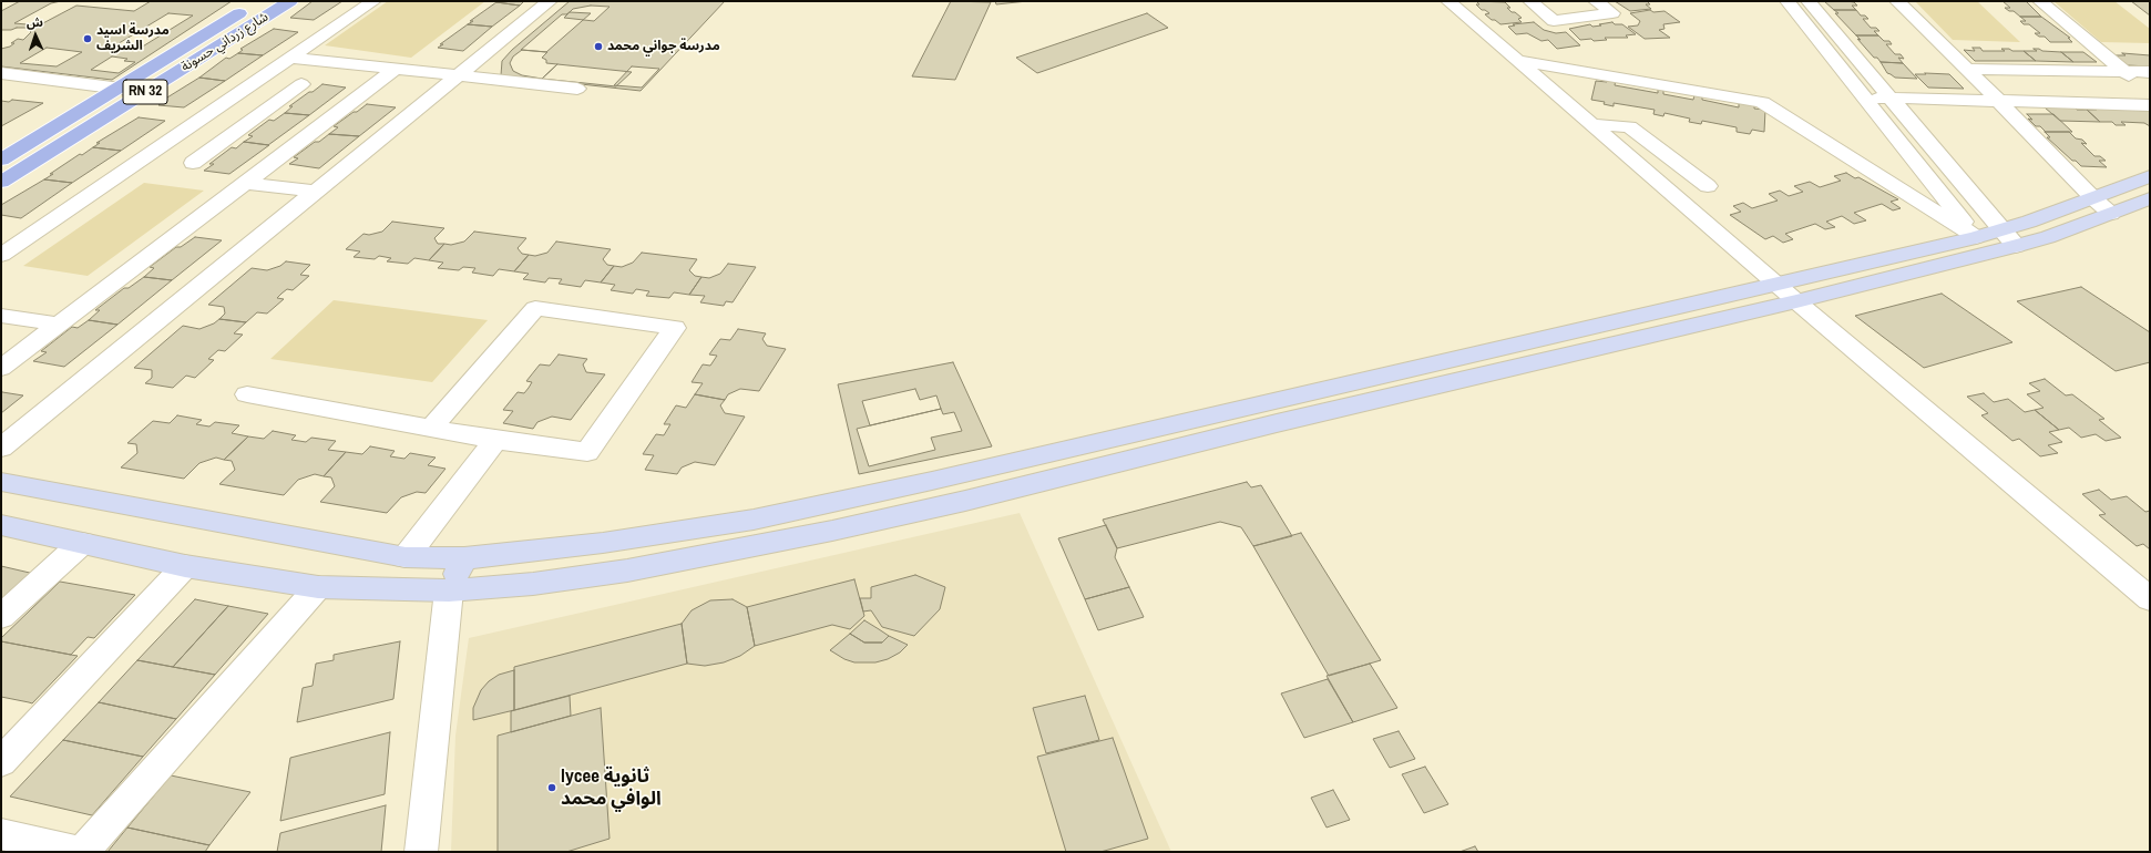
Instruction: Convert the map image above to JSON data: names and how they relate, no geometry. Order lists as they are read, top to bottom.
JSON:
{
  "streets": {
    "main road": ["شارع زرداني حسونة", "RN 32"]
  },
  "places": ["مدرسة اسيد الشريف", "مدرسة جواني محمد", "lycee ثانوية الوافي محمد"],
  "north": "top"
}
